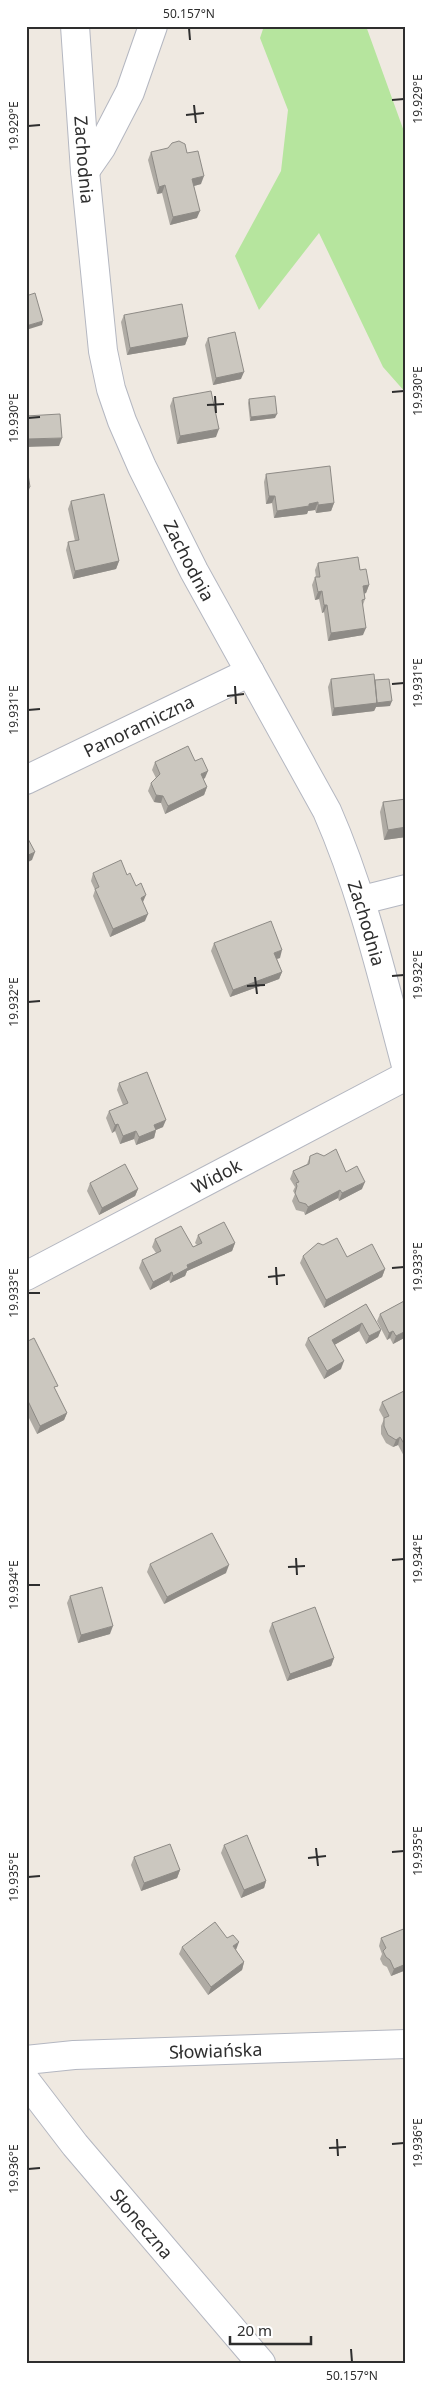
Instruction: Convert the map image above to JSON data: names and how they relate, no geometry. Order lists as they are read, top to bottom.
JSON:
{
  "streets": {
    "street": [
      "Zachodnia",
      "Panoramiczna",
      "Widok",
      "Słowiańska",
      "Słoneczna"
    ]
  },
  "crossings": [
    ["Zachodnia", "Panoramiczna"]
  ],
  "scale_bar": "20 m",
  "coordinates": [
    "50.157°N",
    "19.929°E",
    "19.930°E",
    "19.931°E",
    "19.932°E",
    "19.933°E",
    "19.934°E",
    "19.935°E",
    "19.936°E"
  ]
}
